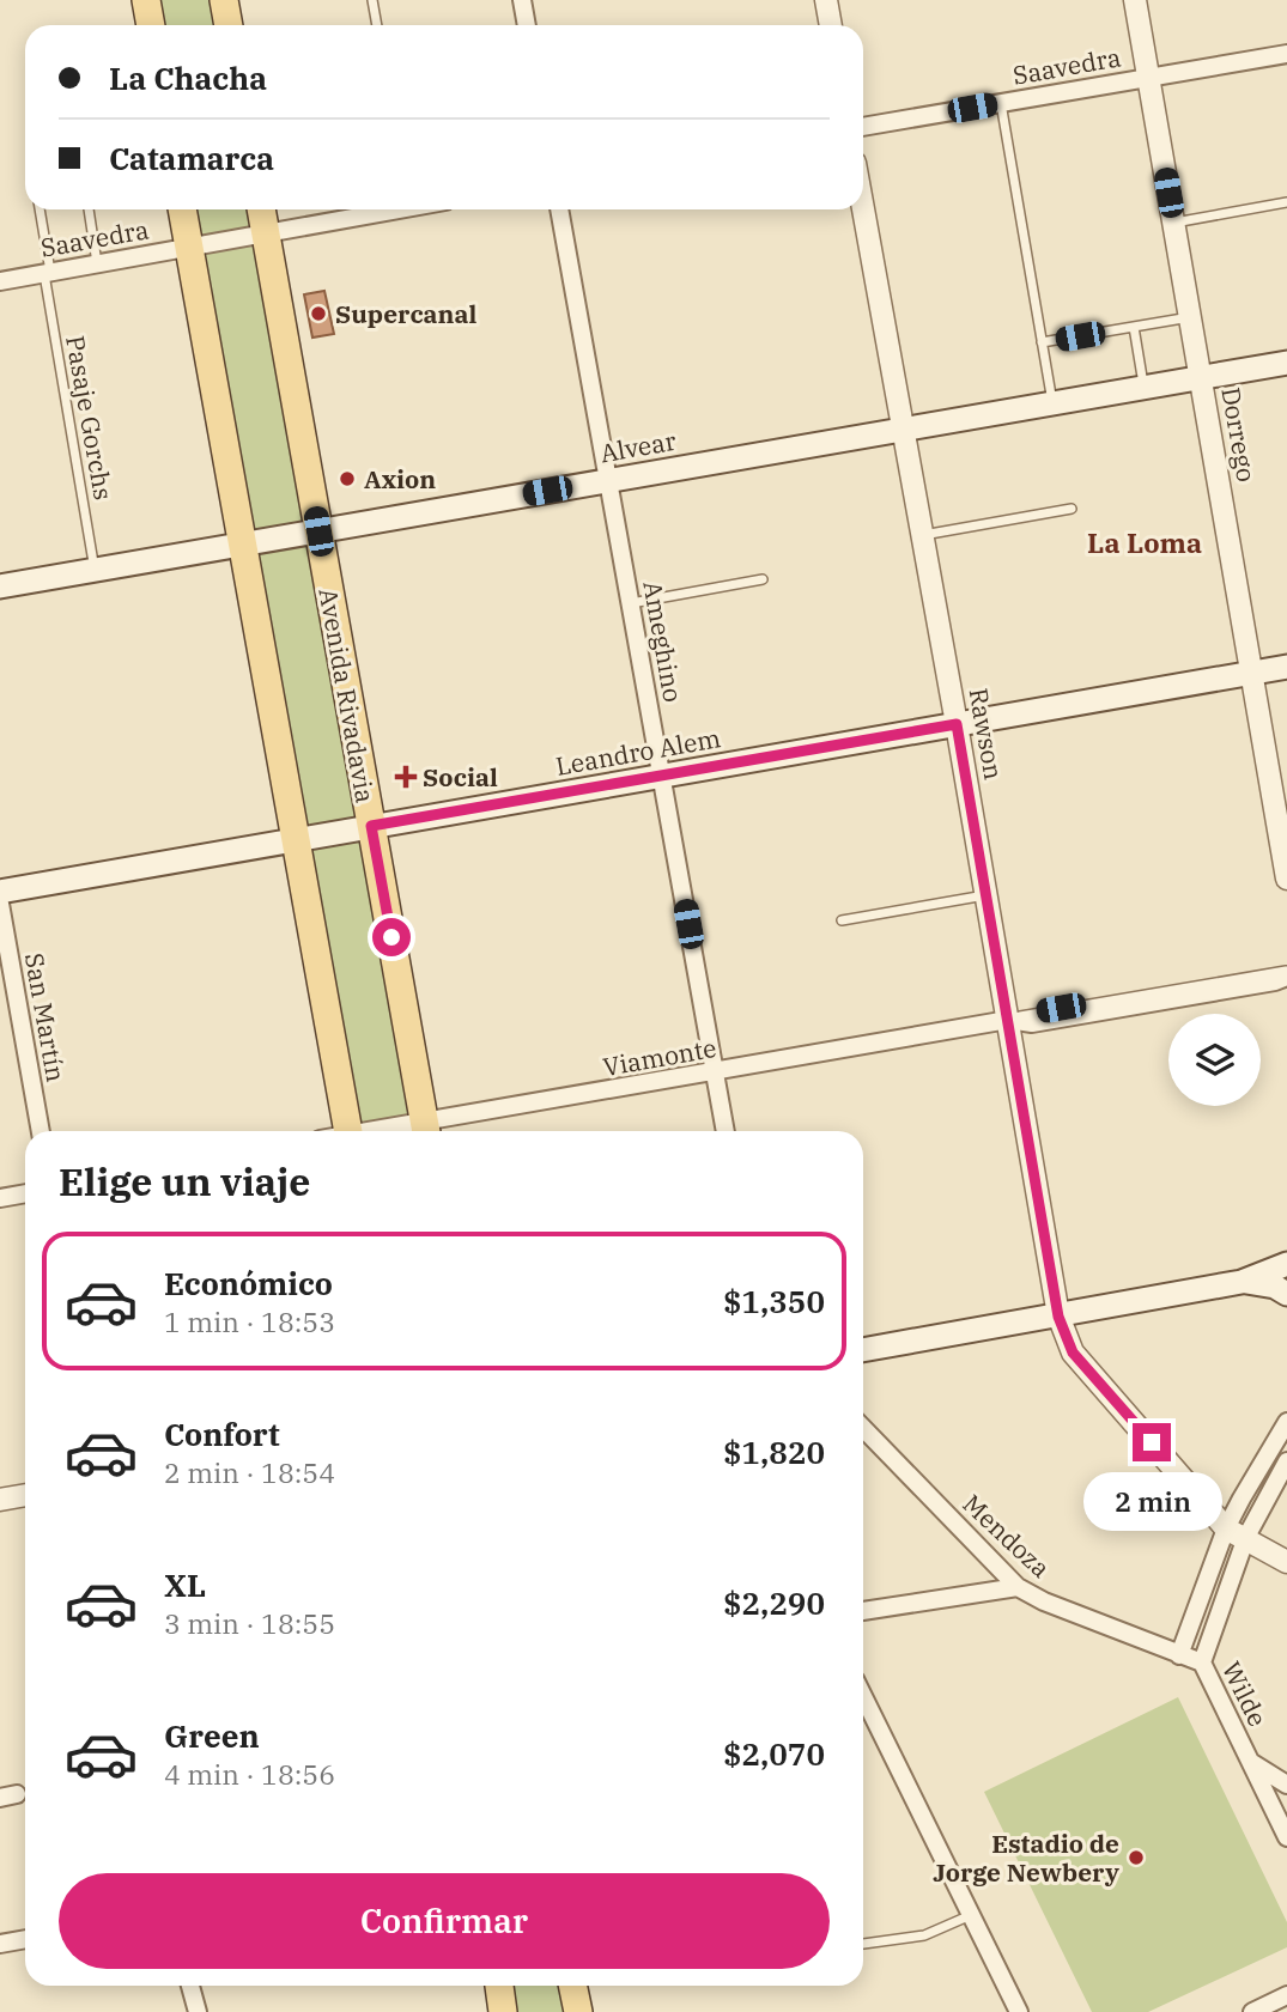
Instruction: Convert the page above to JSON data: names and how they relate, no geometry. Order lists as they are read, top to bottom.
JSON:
{
  "streets": {
    "main road": ["Alvear", "Avenida Rivadavia", "Leandro Alem"],
    "street": [
      "Saavedra",
      "Dorrego",
      "Ameghino",
      "Rawson",
      "San Martín",
      "Viamonte",
      "Mendoza",
      "Wilde"
    ],
    "lane": ["Pasaje Gorchs"]
  },
  "crossings": [
    ["Saavedra", "Pasaje Gorchs"],
    ["Saavedra", "Dorrego"],
    ["Saavedra", "Avenida Rivadavia"],
    ["Pasaje Gorchs", "Alvear"],
    ["Dorrego", "Alvear"],
    ["Dorrego", "Leandro Alem"],
    ["Alvear", "Ameghino"],
    ["Alvear", "Avenida Rivadavia"],
    ["Alvear", "Rawson"],
    ["Ameghino", "Leandro Alem"],
    ["Ameghino", "Viamonte"],
    ["Avenida Rivadavia", "Leandro Alem"],
    ["Avenida Rivadavia", "Viamonte"],
    ["Rawson", "Leandro Alem"],
    ["Rawson", "Viamonte"],
    ["Mendoza", "Wilde"]
  ],
  "districts": ["La Loma"],
  "places": {
    "other": ["Supercanal", "Axion", "Estadio de Jorge Newbery"],
    "health": ["Social"]
  },
  "page": {
    "banner": ["La Chacha", "Catamarca"],
    "heading": "Elige un viaje",
    "list": [
      {
        "name": "Económico",
        "note": "1 min · 18:53",
        "value": "$1,350"
      },
      {
        "name": "Confort",
        "note": "2 min · 18:54",
        "value": "$1,820"
      },
      {
        "name": "XL",
        "note": "3 min · 18:55",
        "value": "$2,290"
      },
      {
        "name": "Green",
        "note": "4 min · 18:56",
        "value": "$2,070"
      }
    ],
    "bubble": "2 min",
    "buttons": "Confirmar"
  }
}
